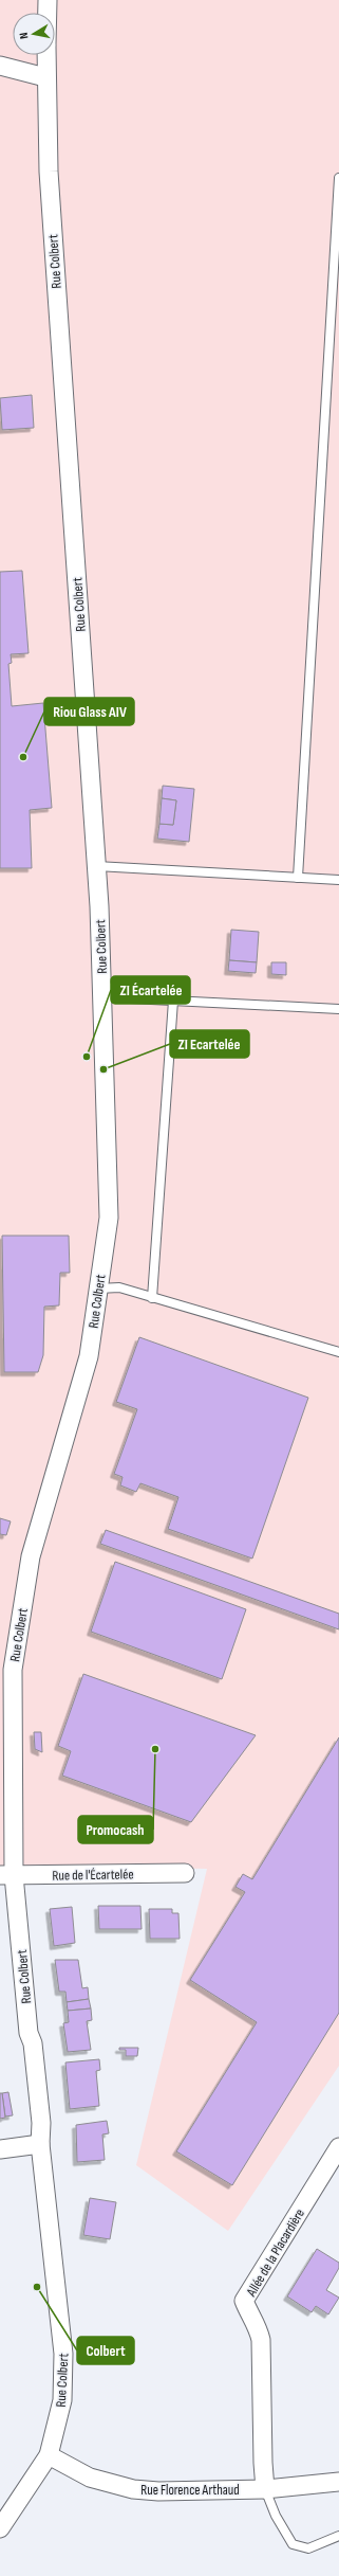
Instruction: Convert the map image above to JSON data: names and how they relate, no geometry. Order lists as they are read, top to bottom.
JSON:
{
  "streets": {
    "street": [
      "Rue Colbert",
      "Rue de l'Écartelée",
      "Allée de la Placardière",
      "Rue Florence Arthaud"
    ]
  },
  "crossings": [
    ["Rue Colbert", "Rue de l'Écartelée"],
    ["Rue Colbert", "Rue Florence Arthaud"],
    ["Allée de la Placardière", "Rue Florence Arthaud"]
  ],
  "places": [
    "Riou Glass AIV",
    "ZI Écartelée",
    "ZI Ecartelée",
    "Promocash",
    "Colbert"
  ],
  "north": "left"
}
